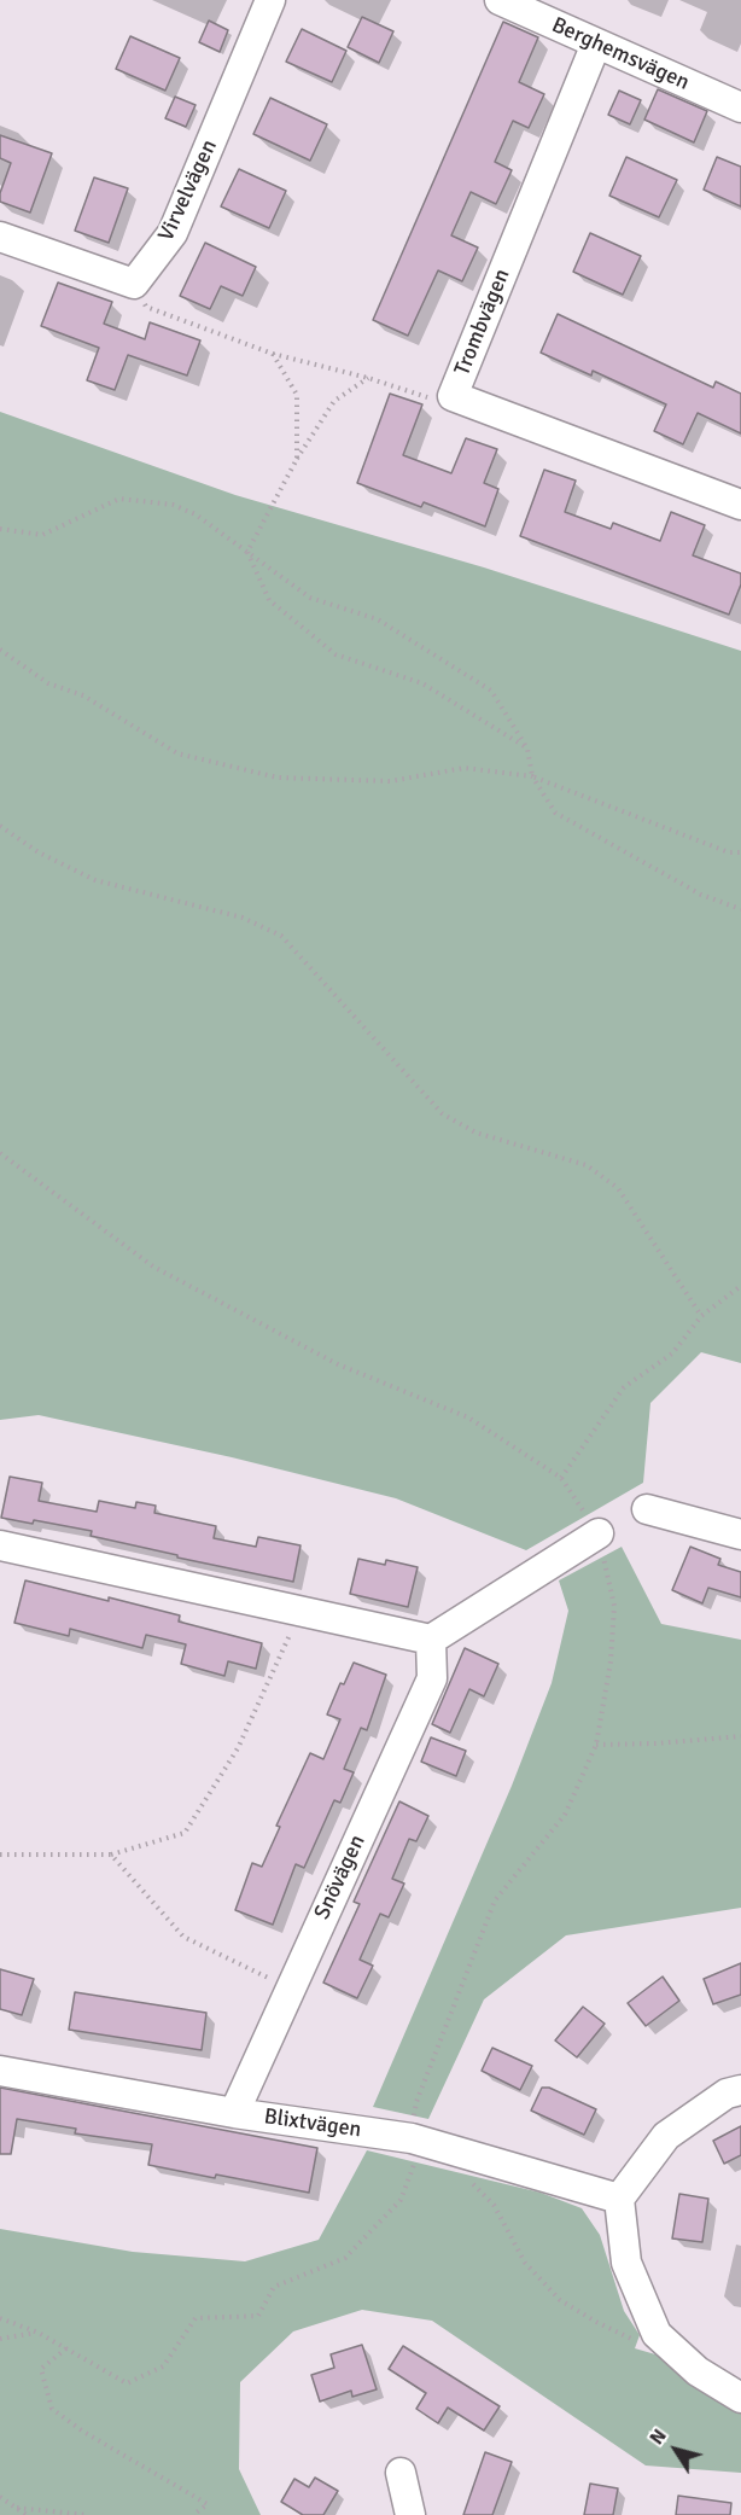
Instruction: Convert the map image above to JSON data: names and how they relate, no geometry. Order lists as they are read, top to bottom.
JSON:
{
  "streets": {
    "street": [
      "Berghemsvägen",
      "Virvelvägen",
      "Trombvägen",
      "Snövägen",
      "Blixtvägen"
    ]
  },
  "crossings": [
    ["Berghemsvägen", "Trombvägen"],
    ["Snövägen", "Blixtvägen"]
  ],
  "north": "top left"
}
